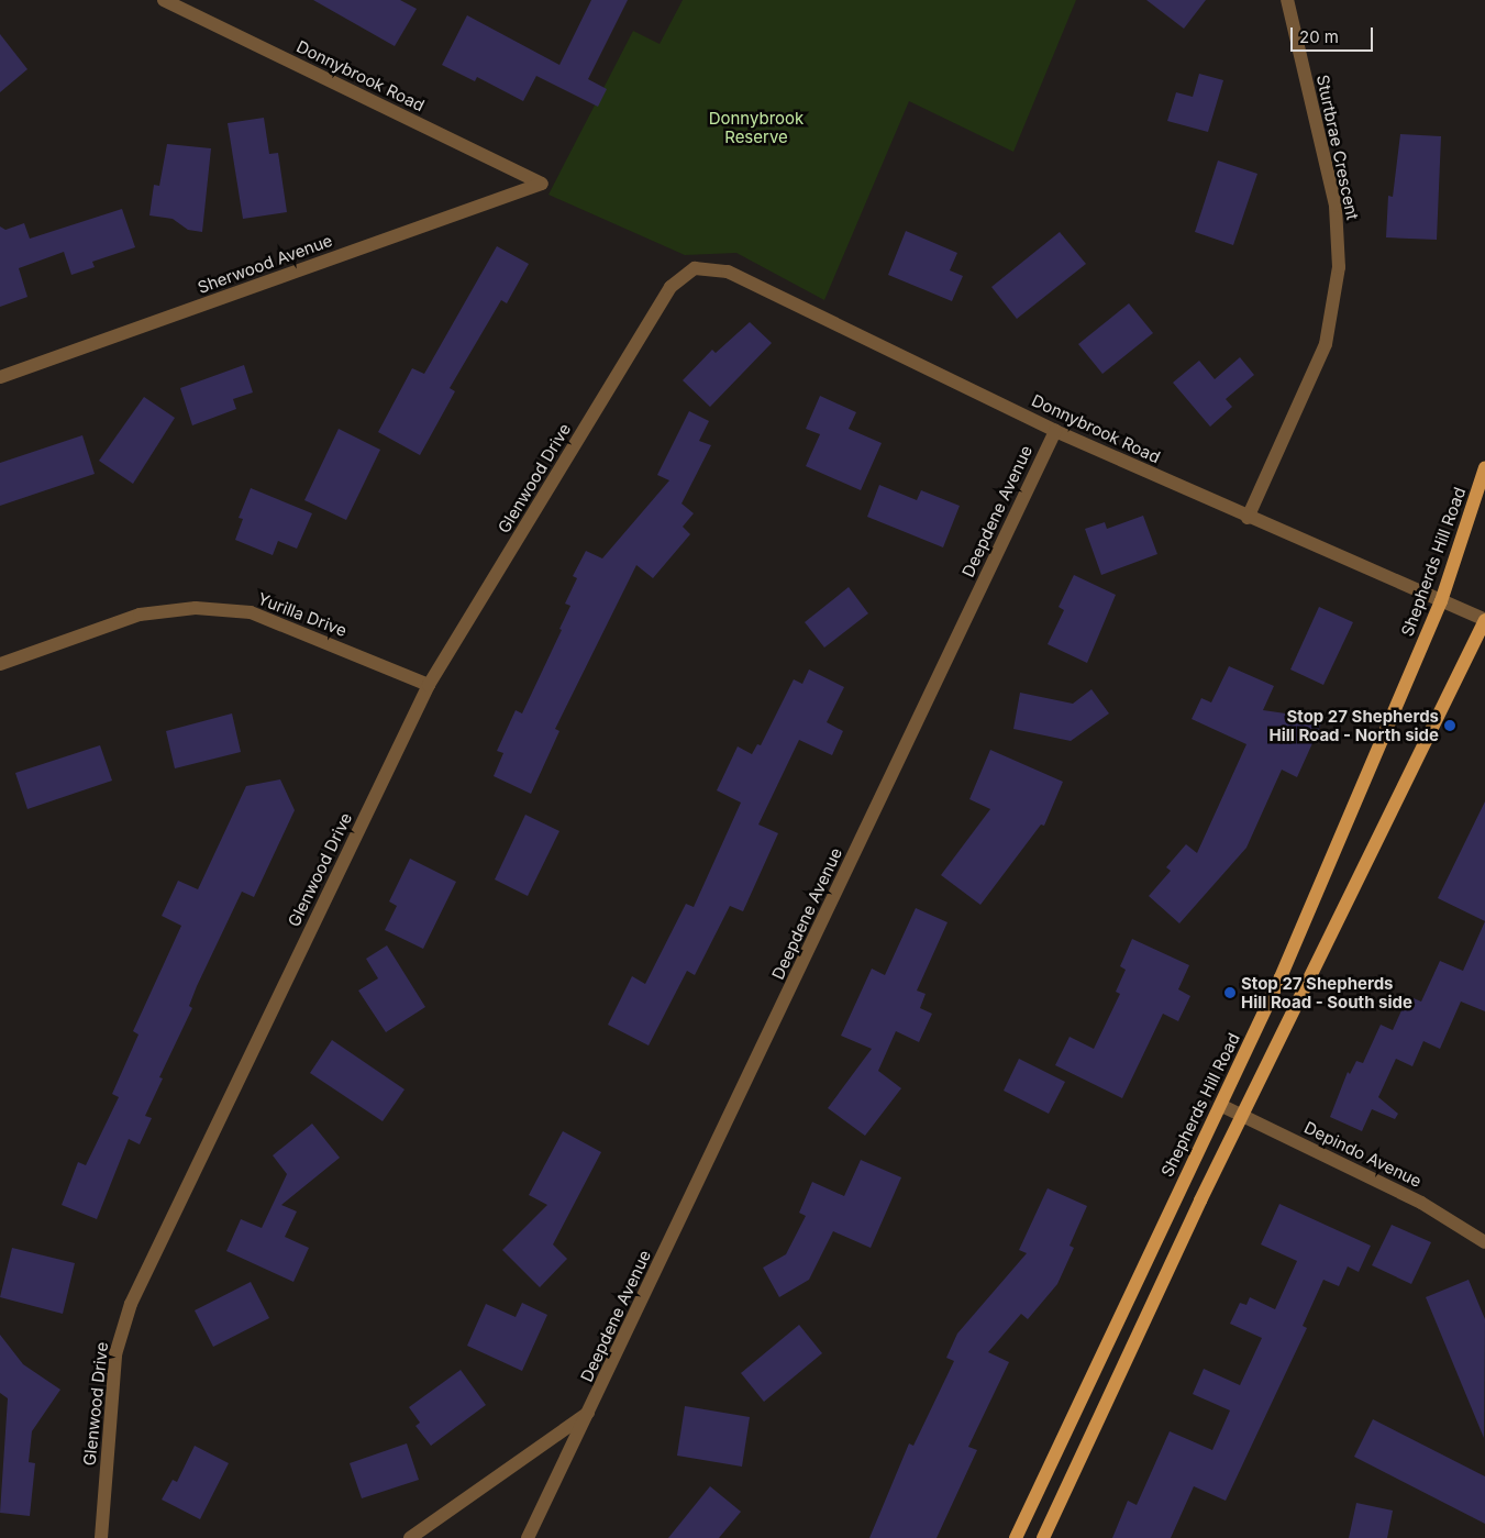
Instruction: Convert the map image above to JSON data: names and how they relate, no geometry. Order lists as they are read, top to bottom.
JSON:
{
  "streets": {
    "main road": ["Shepherds Hill Road"],
    "street": [
      "Donnybrook Road",
      "Sturtbrae Crescent",
      "Sherwood Avenue",
      "Glenwood Drive",
      "Deepdene Avenue",
      "Yurilla Drive",
      "Depindo Avenue"
    ]
  },
  "crossings": [
    ["Donnybrook Road", "Sturtbrae Crescent"],
    ["Donnybrook Road", "Sherwood Avenue"],
    ["Donnybrook Road", "Glenwood Drive"],
    ["Donnybrook Road", "Deepdene Avenue"],
    ["Donnybrook Road", "Shepherds Hill Road"],
    ["Glenwood Drive", "Yurilla Drive"],
    ["Shepherds Hill Road", "Depindo Avenue"]
  ],
  "parks": ["Donnybrook Reserve"],
  "places": ["Stop 27 Shepherds Hill Road - North side", "Stop 27 Shepherds Hill Road - South side"],
  "scale_bar": "20 m"
}
